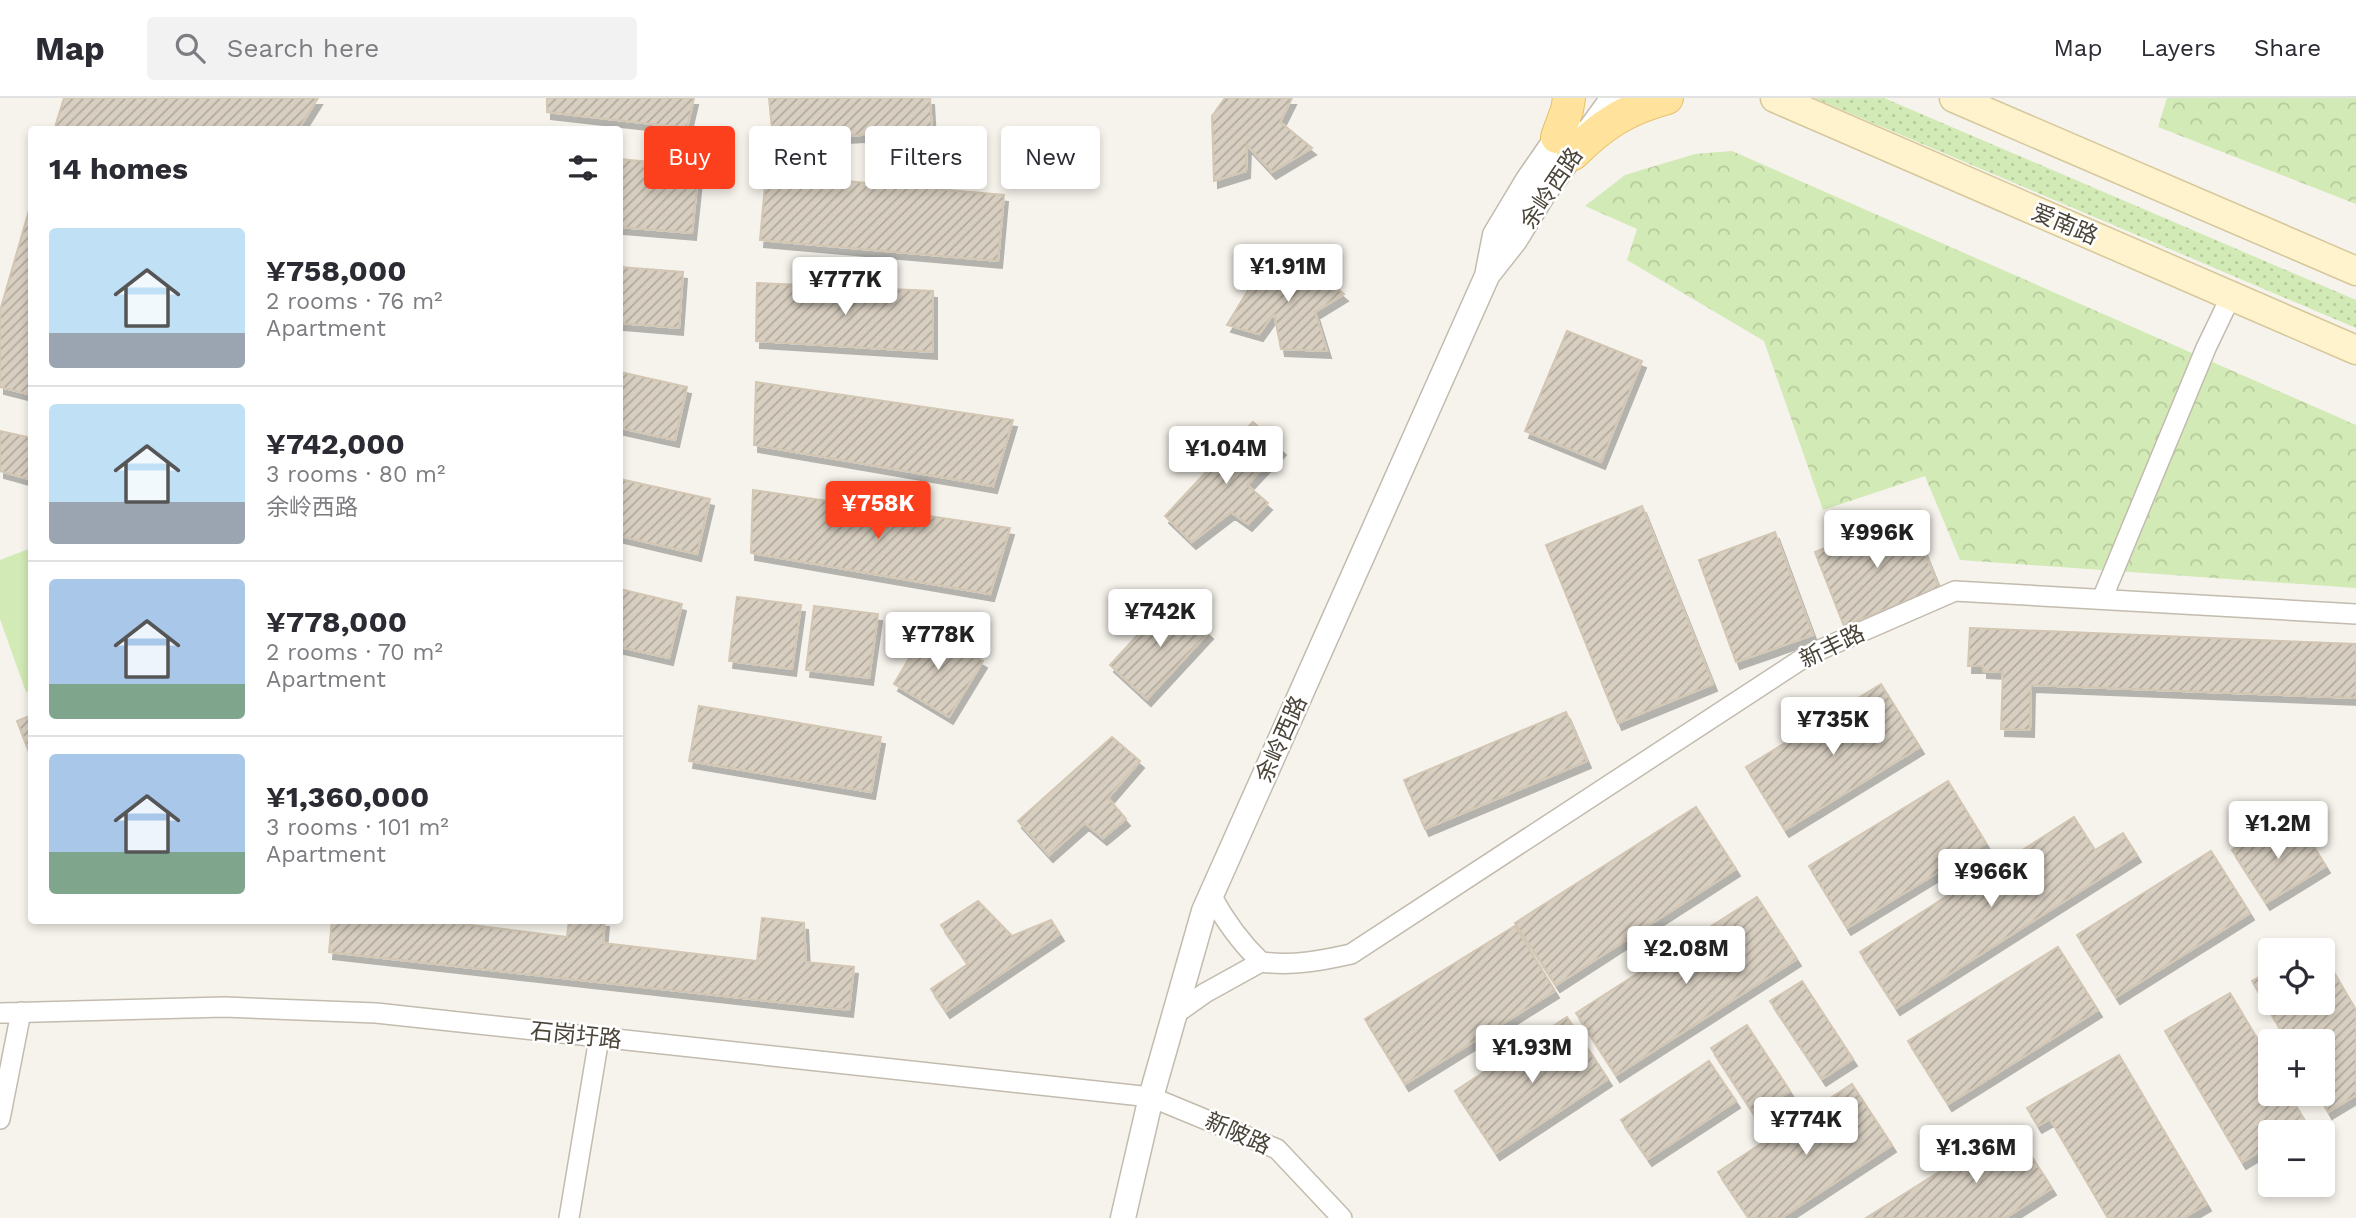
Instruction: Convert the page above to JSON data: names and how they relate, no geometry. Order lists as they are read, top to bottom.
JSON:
{
  "streets": {
    "main road": ["爱南路"],
    "street": [
      "余岭西路",
      "新丰路",
      "石岗圩路",
      "新陂路"
    ]
  },
  "crossings": [
    ["余岭西路", "石岗圩路"],
    ["余岭西路", "新陂路"],
    ["石岗圩路", "新陂路"]
  ],
  "page": {
    "header": "Map",
    "search": "Search here",
    "nav": ["Map", "Layers", "Share"],
    "chip": [
      "Buy",
      "Rent",
      "Filters",
      "New"
    ],
    "heading": "14 homes",
    "list": [
      {
        "name": "¥758,000",
        "note": "2 rooms · 76 m² · Apartment"
      },
      {
        "name": "¥742,000",
        "note": "3 rooms · 80 m² · 余岭西路"
      },
      {
        "name": "¥778,000",
        "note": "2 rooms · 70 m² · Apartment"
      },
      {
        "name": "¥1,360,000",
        "note": "3 rooms · 101 m² · Apartment"
      }
    ],
    "price": [
      "¥1.91M",
      "¥777K",
      "¥1.04M",
      "¥758K",
      "¥996K",
      "¥742K",
      "¥778K",
      "¥735K",
      "¥1.2M",
      "¥966K",
      "¥2.08M",
      "¥1.93M",
      "¥774K",
      "¥1.36M"
    ],
    "map_buttons": ["+", "−"]
  }
}
